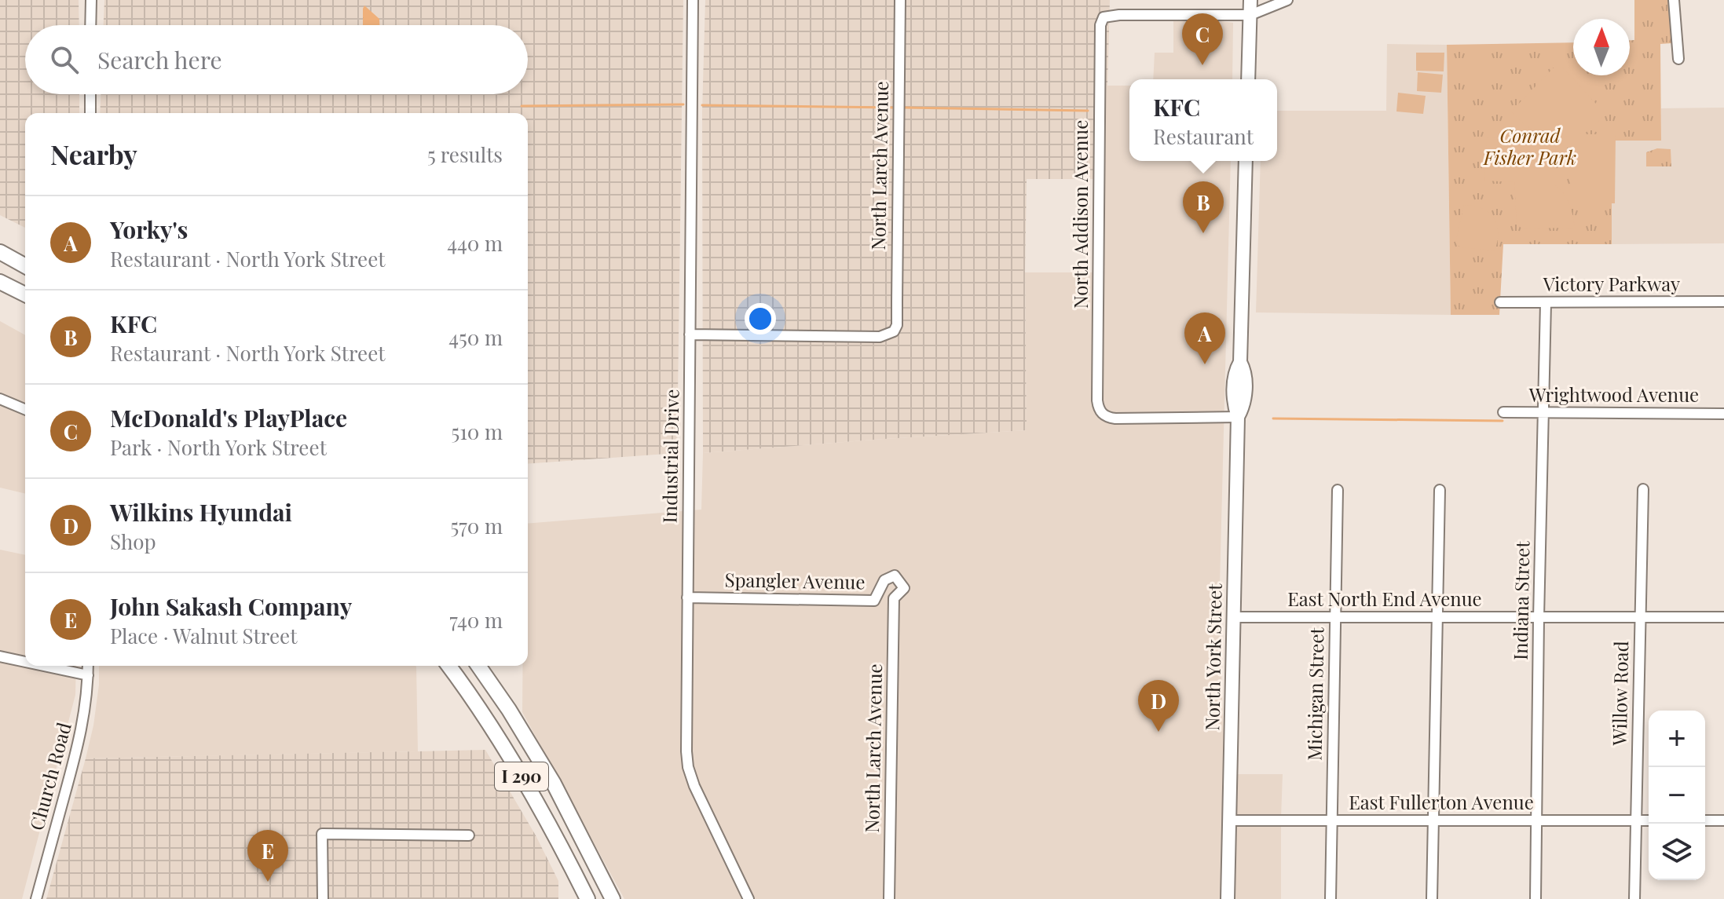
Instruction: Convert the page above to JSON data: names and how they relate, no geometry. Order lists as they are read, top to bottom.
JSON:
{
  "streets": {
    "highway": ["I 290"],
    "main road": ["North York Street"],
    "street": [
      "North Larch Avenue",
      "North Addison Avenue",
      "Victory Parkway",
      "Wrightwood Avenue",
      "Industrial Drive",
      "Spangler Avenue",
      "East North End Avenue",
      "Indiana Street",
      "Willow Road",
      "Michigan Street",
      "Church Road",
      "East Fullerton Avenue"
    ]
  },
  "crossings": [
    ["North Larch Avenue", "Industrial Drive"],
    ["North Larch Avenue", "Spangler Avenue"],
    ["North Addison Avenue", "North York Street"],
    ["Victory Parkway", "Indiana Street"],
    ["Wrightwood Avenue", "Indiana Street"],
    ["Industrial Drive", "Spangler Avenue"],
    ["East North End Avenue", "Indiana Street"],
    ["East North End Avenue", "North York Street"],
    ["East North End Avenue", "Willow Road"],
    ["East North End Avenue", "Michigan Street"],
    ["Indiana Street", "East Fullerton Avenue"],
    ["North York Street", "East Fullerton Avenue"],
    ["Willow Road", "East Fullerton Avenue"],
    ["Michigan Street", "East Fullerton Avenue"]
  ],
  "parks": ["Conrad Fisher Park"],
  "north": "top",
  "page": {
    "pins": [
      "C",
      "B",
      "A",
      "D",
      "E"
    ],
    "search": "Search here",
    "popup": ["KFC", "Restaurant"],
    "heading": ["Nearby", "5 results"],
    "list": [
      {
        "mark": "A",
        "name": "Yorky's",
        "note": "Restaurant · North York Street",
        "value": "440 m"
      },
      {
        "mark": "B",
        "name": "KFC",
        "note": "Restaurant · North York Street",
        "value": "450 m"
      },
      {
        "mark": "C",
        "name": "McDonald's PlayPlace",
        "note": "Park · North York Street",
        "value": "510 m"
      },
      {
        "mark": "D",
        "name": "Wilkins Hyundai",
        "note": "Shop",
        "value": "570 m"
      },
      {
        "mark": "E",
        "name": "John Sakash Company",
        "note": "Place · Walnut Street",
        "value": "740 m"
      }
    ],
    "map_buttons": ["+", "−"]
  }
}
